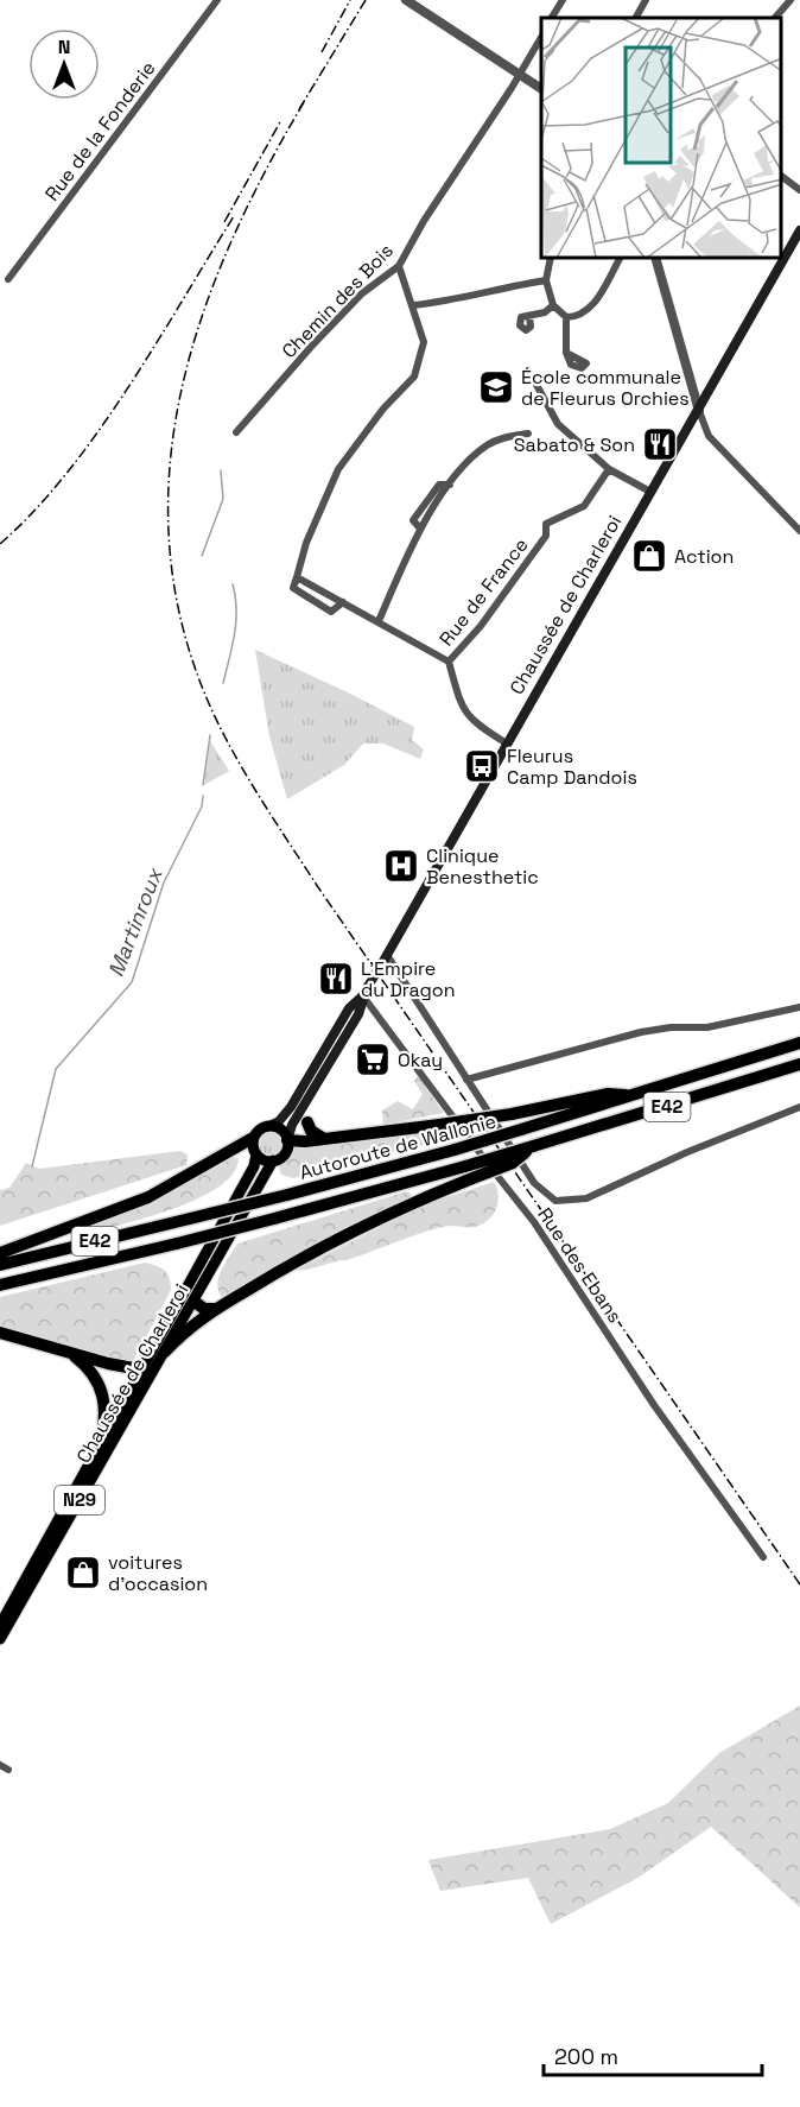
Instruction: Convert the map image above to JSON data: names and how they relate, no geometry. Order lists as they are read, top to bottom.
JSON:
{
  "streets": {
    "highway": ["E42", "Autoroute de Wallonie"],
    "main road": ["Chaussée de Charleroi", "N29"],
    "street": [
      "Rue de la Fonderie",
      "Chemin des Bois",
      "Rue de France",
      "Rue des Ebans"
    ]
  },
  "crossings": [
    ["Chaussée de Charleroi", "Rue des Ebans"],
    ["Chaussée de Charleroi", "N29"],
    ["E42", "Autoroute de Wallonie"],
    ["Rue des Ebans", "N29"]
  ],
  "water": ["Martinroux"],
  "places": {
    "school or university": ["École communale de Fleurus Orchies"],
    "restaurant": ["Sabato & Son", "L'Empire du Dragon"],
    "shop": ["Action", "voitures d'occasion"],
    "bus stop": ["Fleurus Camp Dandois"],
    "hospital": ["Clinique Benesthetic"],
    "supermarket": ["Okay"]
  },
  "scale_bar": "200 m",
  "north": "top"
}
